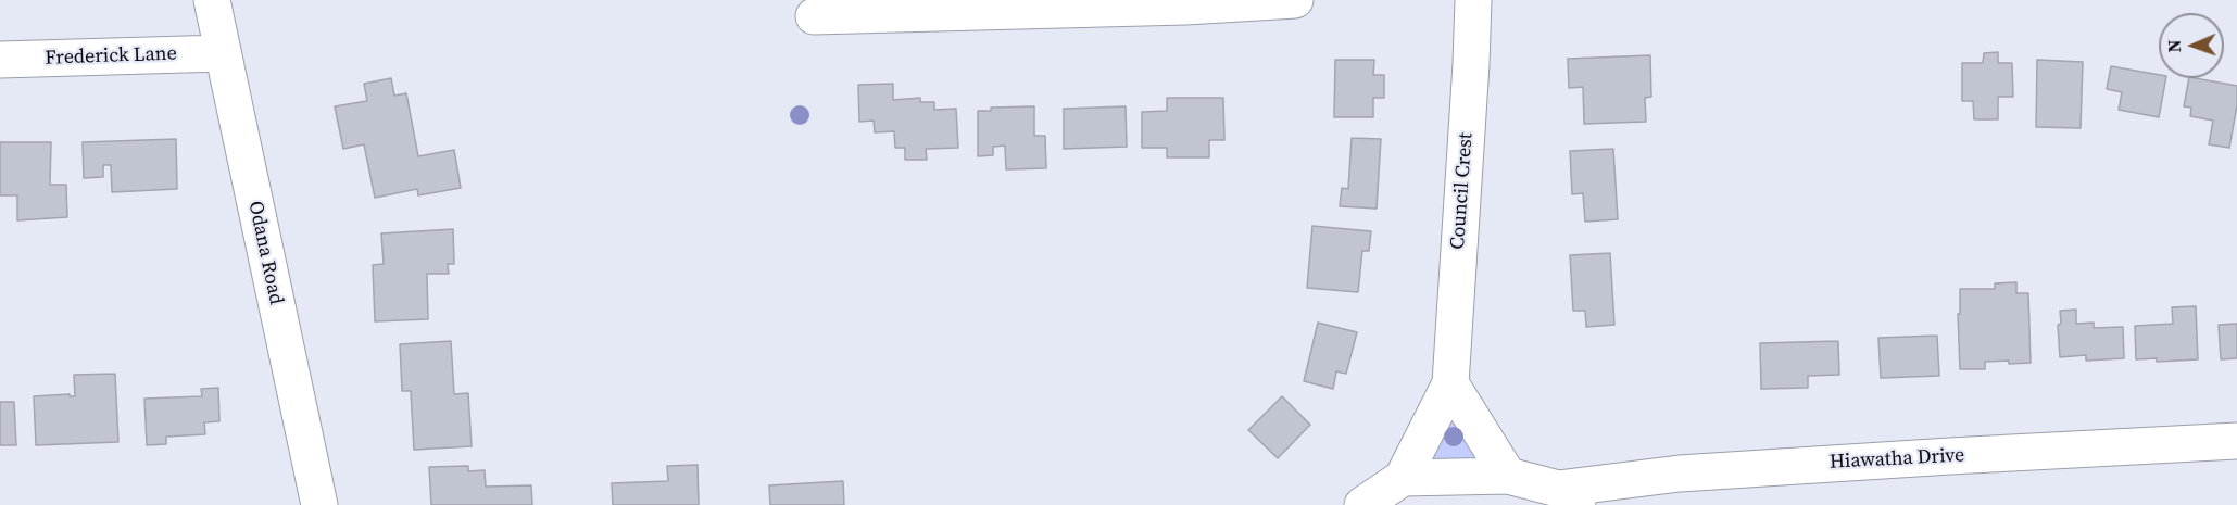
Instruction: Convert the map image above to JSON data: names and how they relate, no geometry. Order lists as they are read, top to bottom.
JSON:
{
  "streets": {
    "street": [
      "Frederick Lane",
      "Council Crest",
      "Odana Road",
      "Hiawatha Drive"
    ]
  },
  "crossings": [
    ["Frederick Lane", "Odana Road"]
  ],
  "north": "left"
}
